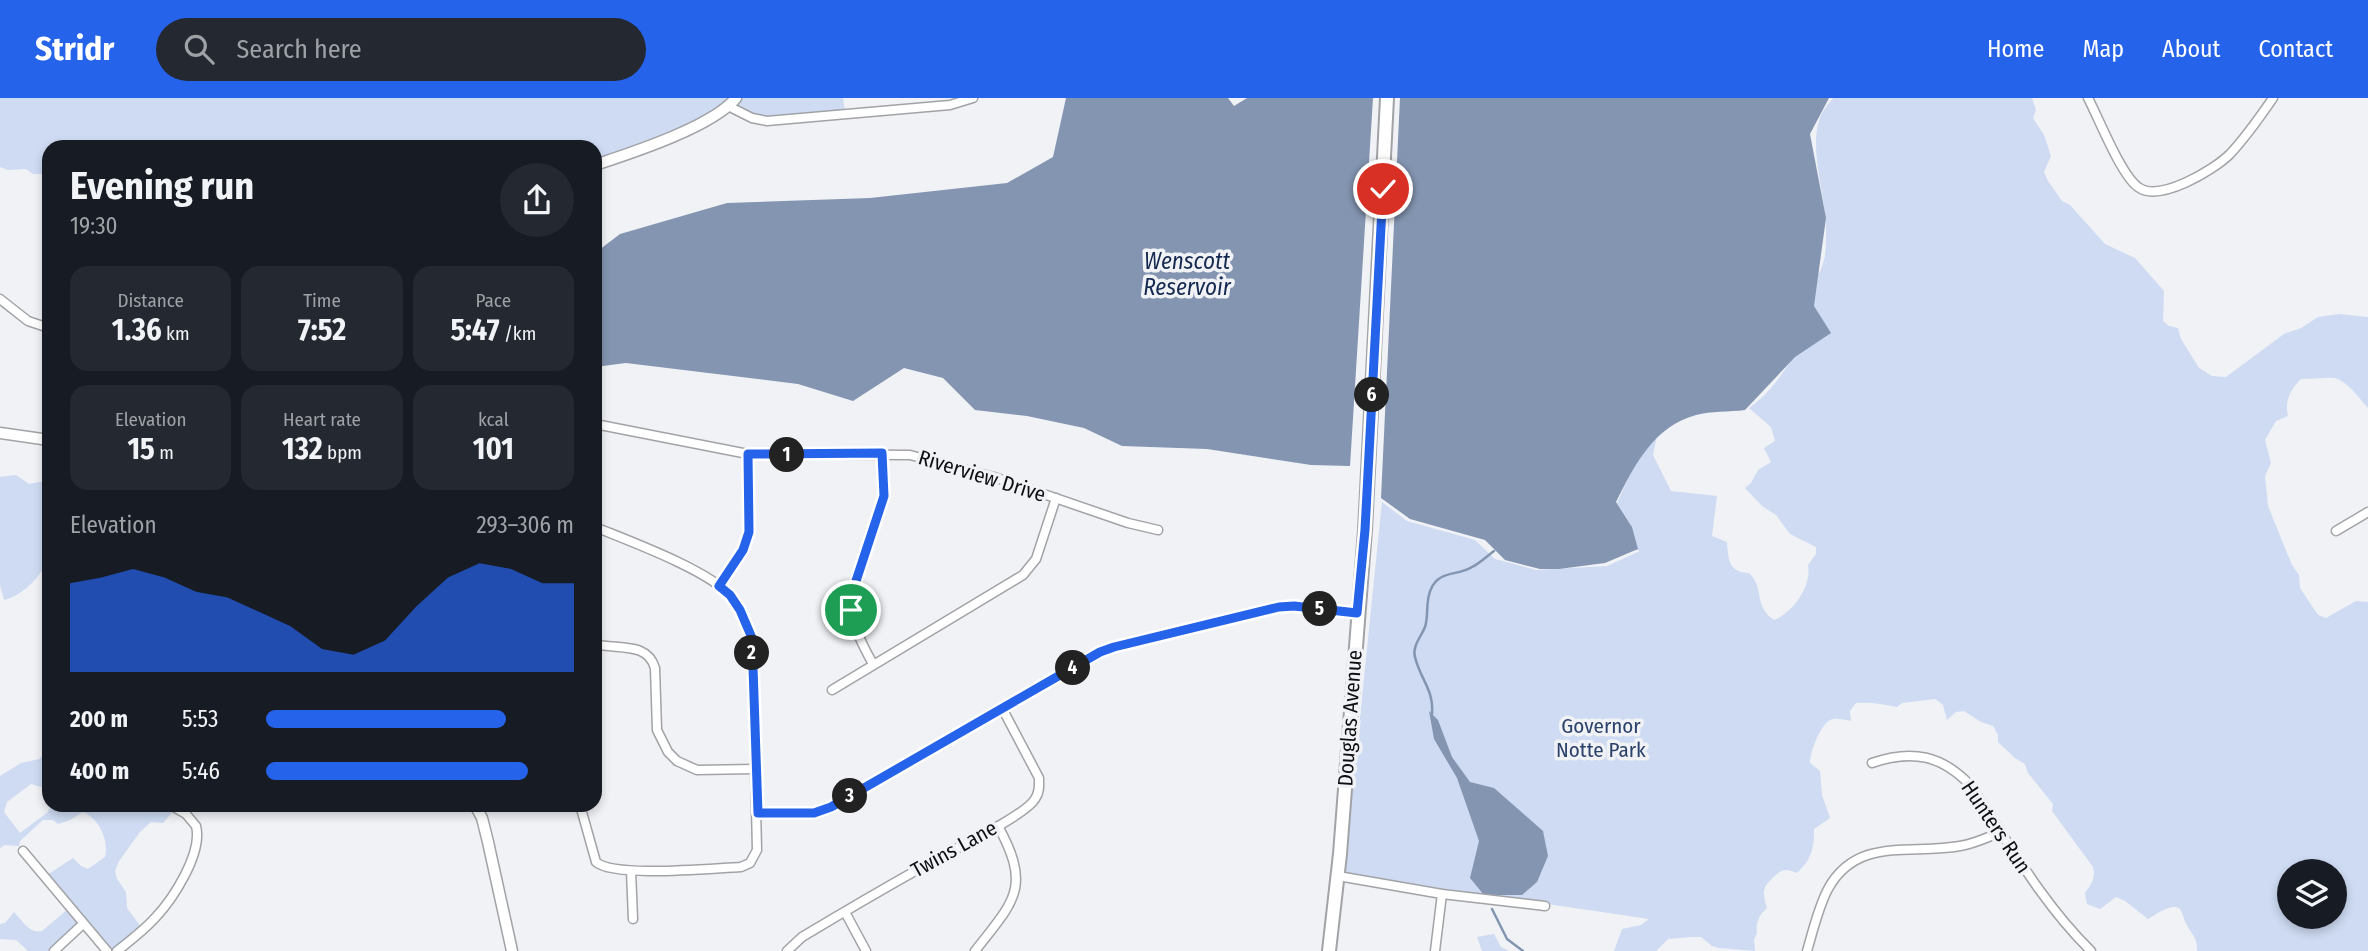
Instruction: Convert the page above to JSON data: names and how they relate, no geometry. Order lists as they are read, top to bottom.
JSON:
{
  "streets": {
    "main road": ["Douglas Avenue"],
    "street": ["Riverview Drive", "Hunters Run", "Twins Lane"]
  },
  "water": ["Wenscott Reservoir"],
  "parks": ["Governor Notte Park"],
  "page": {
    "header": "Stridr",
    "search": "Search here",
    "nav": [
      "Home",
      "Map",
      "About",
      "Contact"
    ],
    "heading": ["Evening run", "19:30"],
    "stats": [
      ["Distance", "1.36 km"],
      ["Time", "7:52"],
      ["Pace", "5:47 /km"],
      ["Elevation", "15 m"],
      ["Heart rate", "132 bpm"],
      ["kcal", "101"]
    ],
    "pins": [
      "6",
      "1",
      "5",
      "2",
      "4",
      "3"
    ],
    "chart": ["Elevation", "293–306 m"],
    "list": [
      {
        "name": "200 m",
        "note": "5:53"
      },
      {
        "name": "400 m",
        "note": "5:46"
      }
    ]
  }
}
